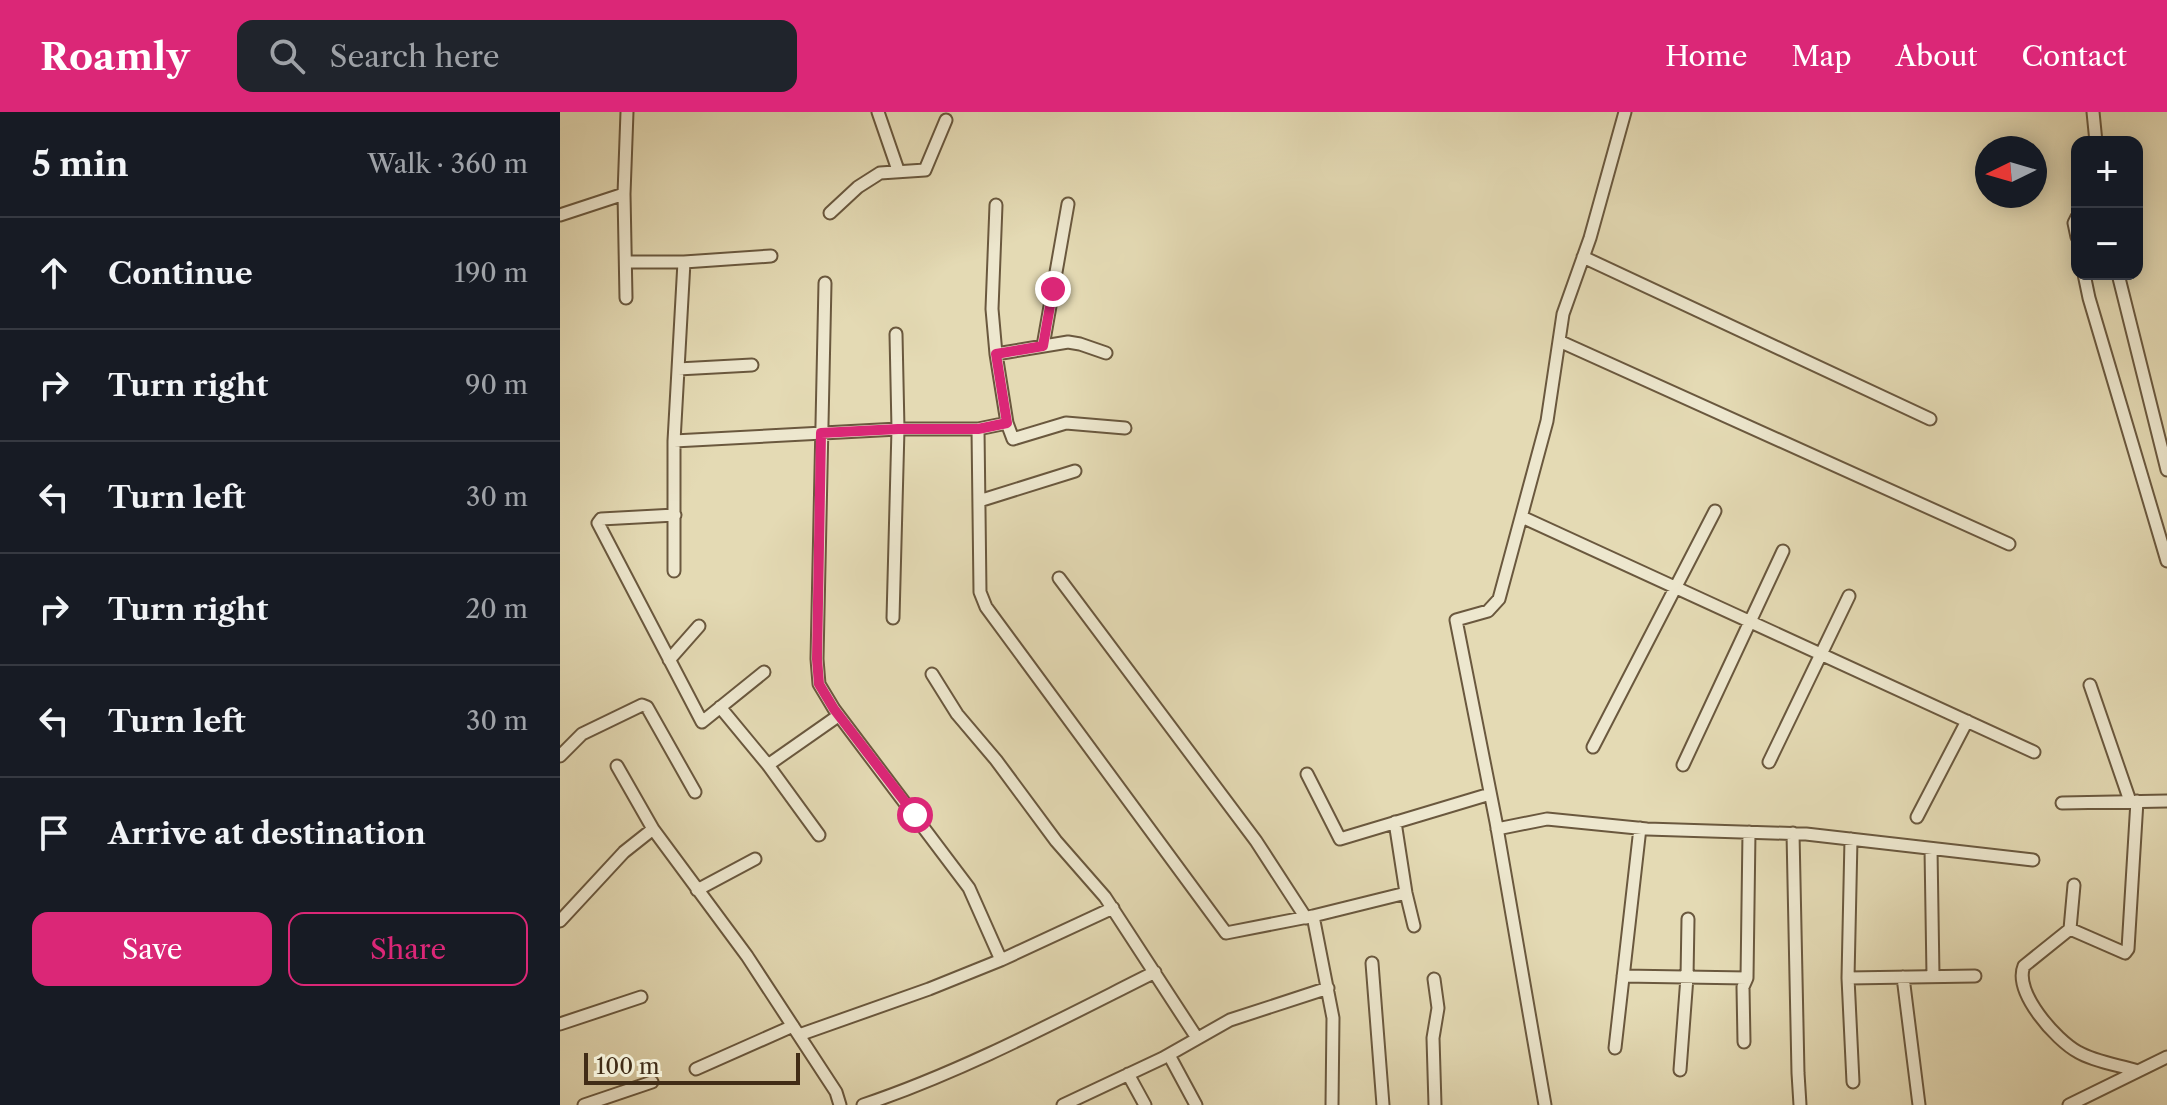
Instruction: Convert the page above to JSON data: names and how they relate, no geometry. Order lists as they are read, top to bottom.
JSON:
{
  "scale_bar": "100 m",
  "north": "left",
  "page": {
    "header": "Roamly",
    "search": "Search here",
    "nav": [
      "Home",
      "Map",
      "About",
      "Contact"
    ],
    "heading": ["5 min", "Walk · 360 m"],
    "map_buttons": ["+", "−"],
    "list": [
      ["Continue", "190 m"],
      ["Turn right", "90 m"],
      ["Turn left", "30 m"],
      ["Turn right", "20 m"],
      ["Turn left", "30 m"],
      "Arrive at destination"
    ],
    "buttons": ["Save", "Share"],
    "scale": "100 m"
  }
}
